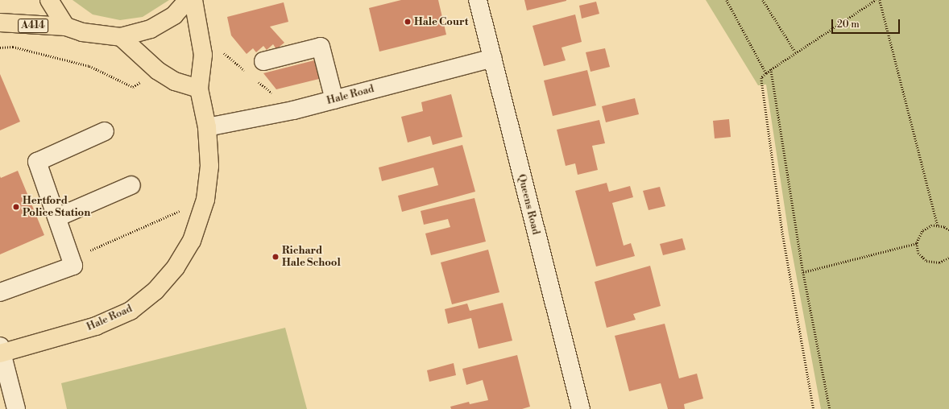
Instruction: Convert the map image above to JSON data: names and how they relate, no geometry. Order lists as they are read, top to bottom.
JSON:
{
  "streets": {
    "main road": ["A414", "Hale Road"],
    "street": ["Queens Road"]
  },
  "crossings": [
    ["Hale Road", "Queens Road"]
  ],
  "places": ["Hale Court", "Hertford Police Station", "Richard Hale School"],
  "scale_bar": "20 m"
}
